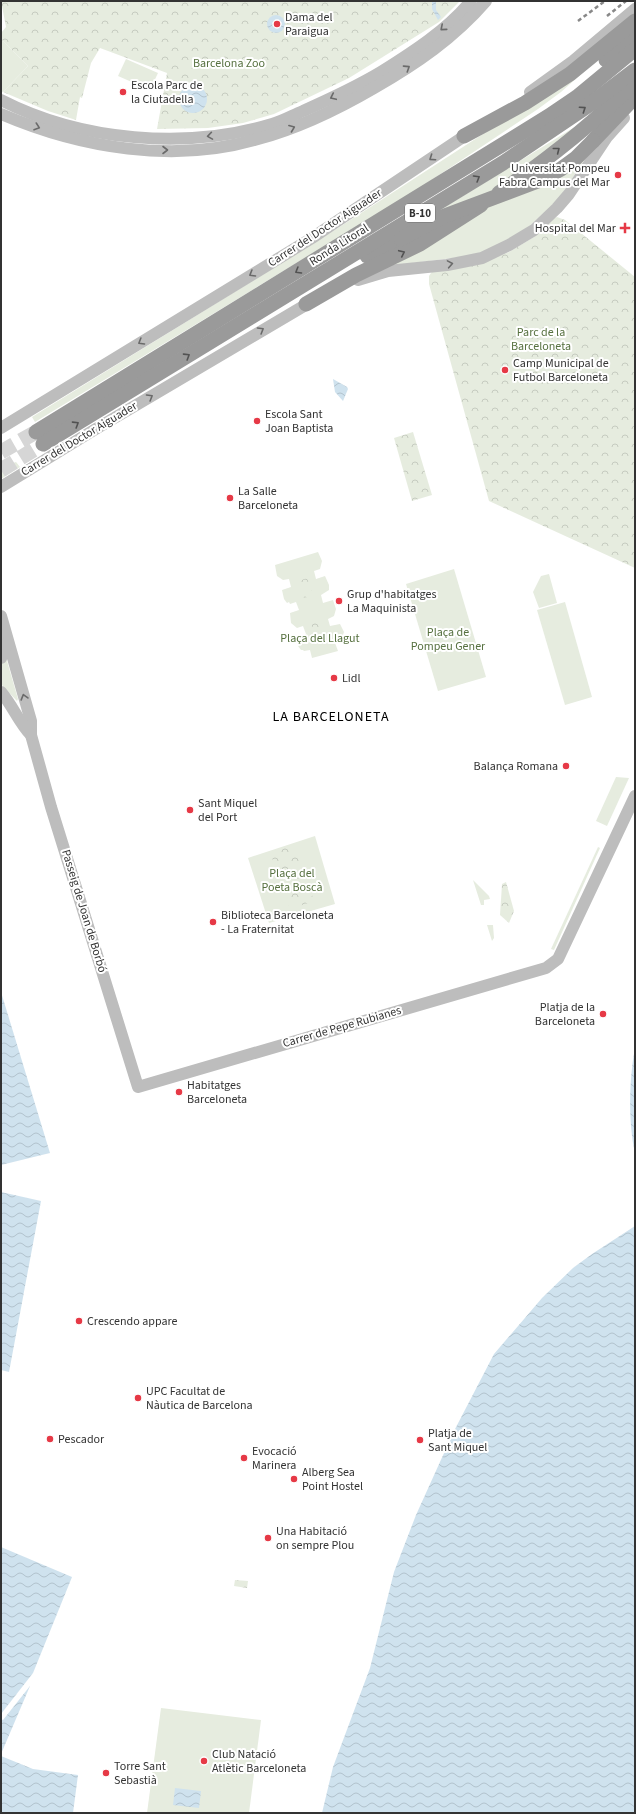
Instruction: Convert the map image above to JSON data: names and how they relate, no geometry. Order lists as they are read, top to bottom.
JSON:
{
  "streets": {
    "highway": ["B-10", "Ronda Litoral"],
    "street": ["Carrer del Doctor Aiguader", "Passeig de Joan de Borbó", "Carrer de Pepe Rubianes"]
  },
  "crossings": [
    ["Passeig de Joan de Borbó", "Carrer de Pepe Rubianes"]
  ],
  "districts": ["LA BARCELONETA"],
  "parks": [
    "Barcelona Zoo",
    "Parc de la Barceloneta",
    "Plaça de Pompeu Gener",
    "Plaça del Llagut",
    "Plaça del Poeta Boscà"
  ],
  "places": {
    "other": [
      "Dama del Paraigua",
      "Escola Parc de la Ciutadella",
      "Universitat Pompeu Fabra Campus del Mar",
      "Camp Municipal de Futbol Barceloneta",
      "Escola Sant Joan Baptista",
      "La Salle Barceloneta",
      "Grup d'habitatges La Maquinista",
      "Lidl",
      "Balança Romana",
      "Sant Miquel del Port",
      "Biblioteca Barceloneta - La Fraternitat",
      "Platja de la Barceloneta",
      "Habitatges Barceloneta",
      "Crescendo appare",
      "UPC Facultat de Nàutica de Barcelona",
      "Pescador",
      "Platja de Sant Miquel",
      "Evocació Marinera",
      "Alberg Sea Point Hostel",
      "Una Habitació on sempre Plou",
      "Club Natació Atlètic Barceloneta",
      "Torre Sant Sebastià"
    ],
    "health": ["Hospital del Mar"]
  }
}
